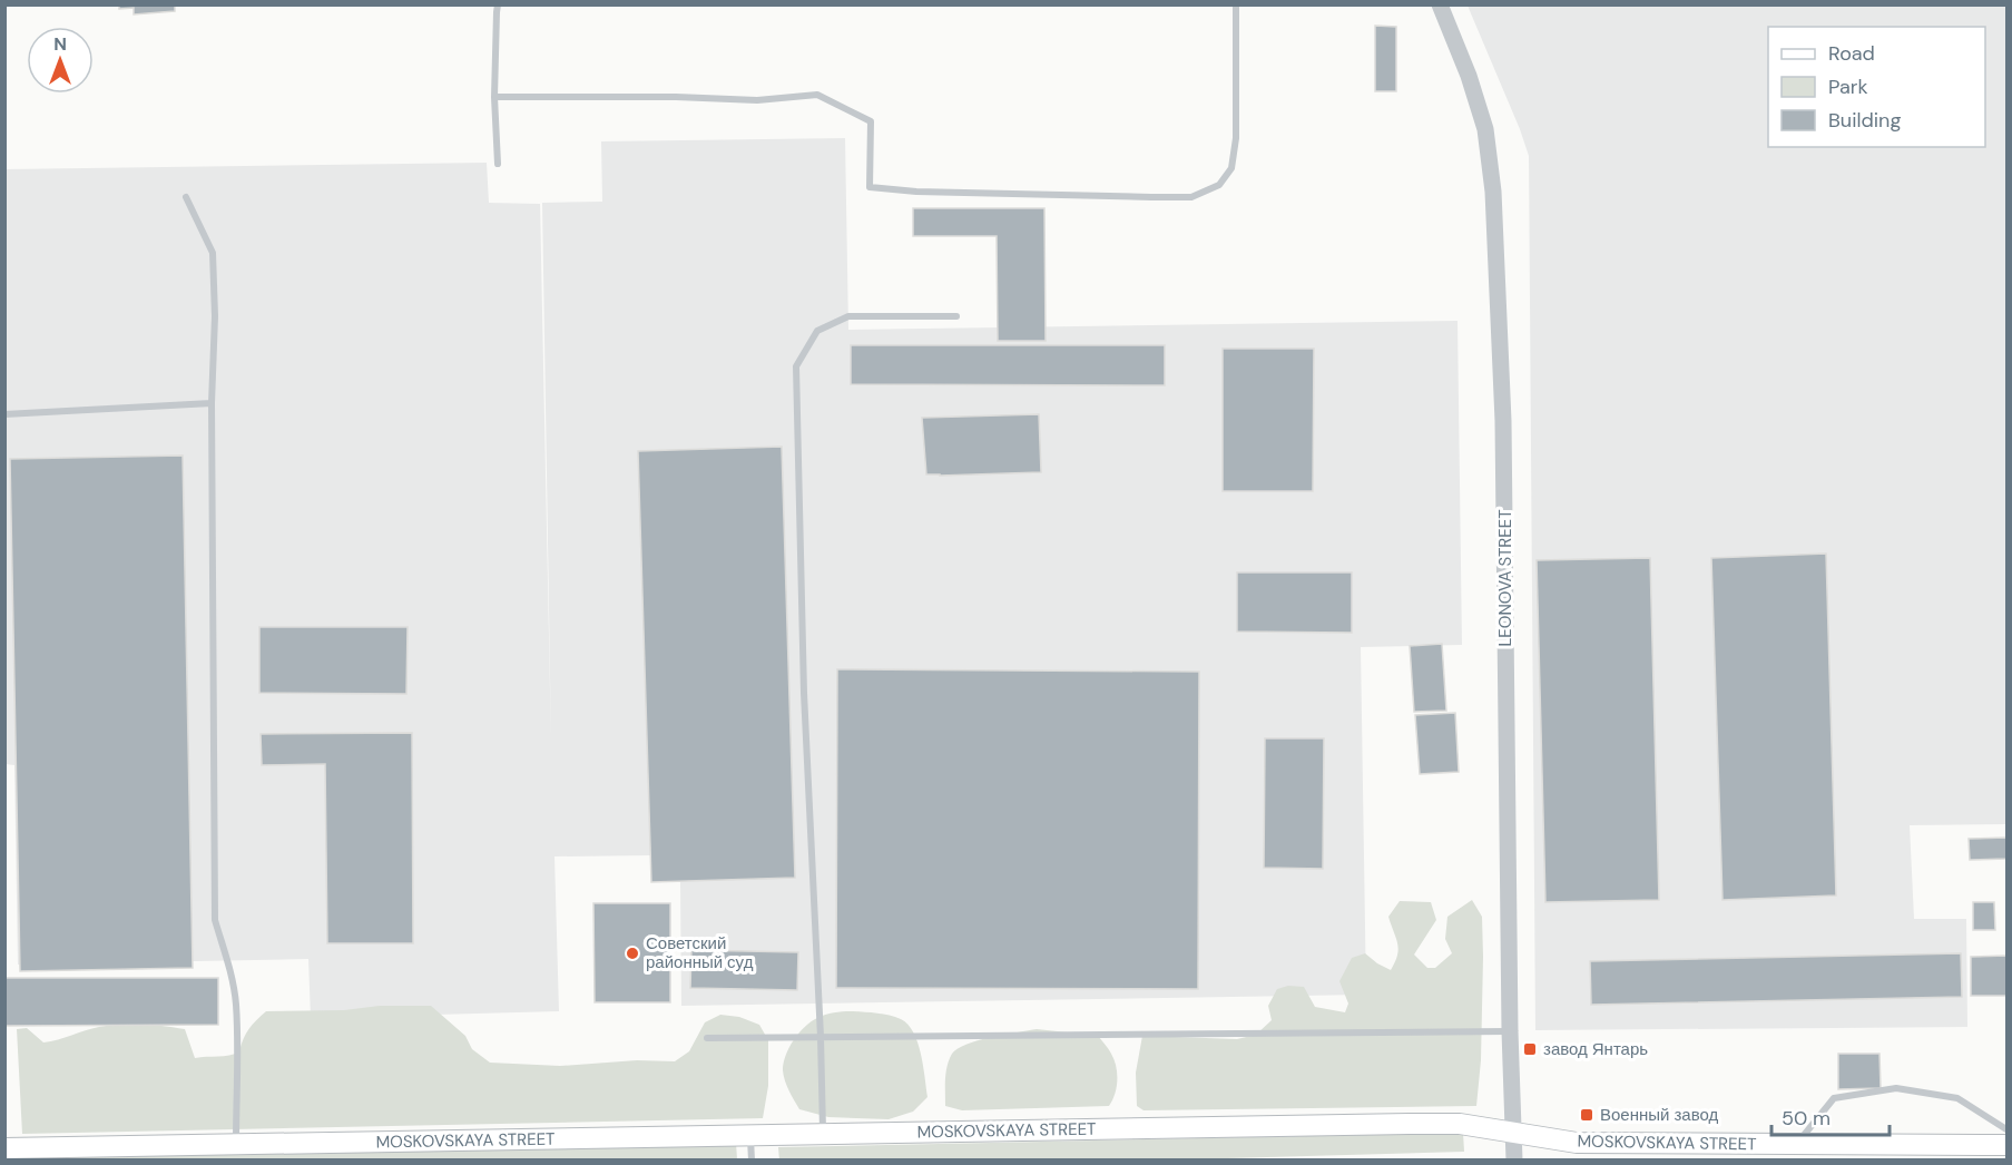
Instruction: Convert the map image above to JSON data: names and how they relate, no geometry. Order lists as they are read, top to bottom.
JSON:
{
  "streets": {
    "main road": ["MOSKOVSKAYA STREET"],
    "street": ["LEONOVA STREET"]
  },
  "crossings": [
    ["LEONOVA STREET", "MOSKOVSKAYA STREET"]
  ],
  "places": {
    "other": ["Советский районный суд"],
    "transit": ["завод Янтарь", "Военный завод"]
  },
  "legend": ["Road", "Park", "Building"],
  "scale_bar": "50 m",
  "north": "top"
}
